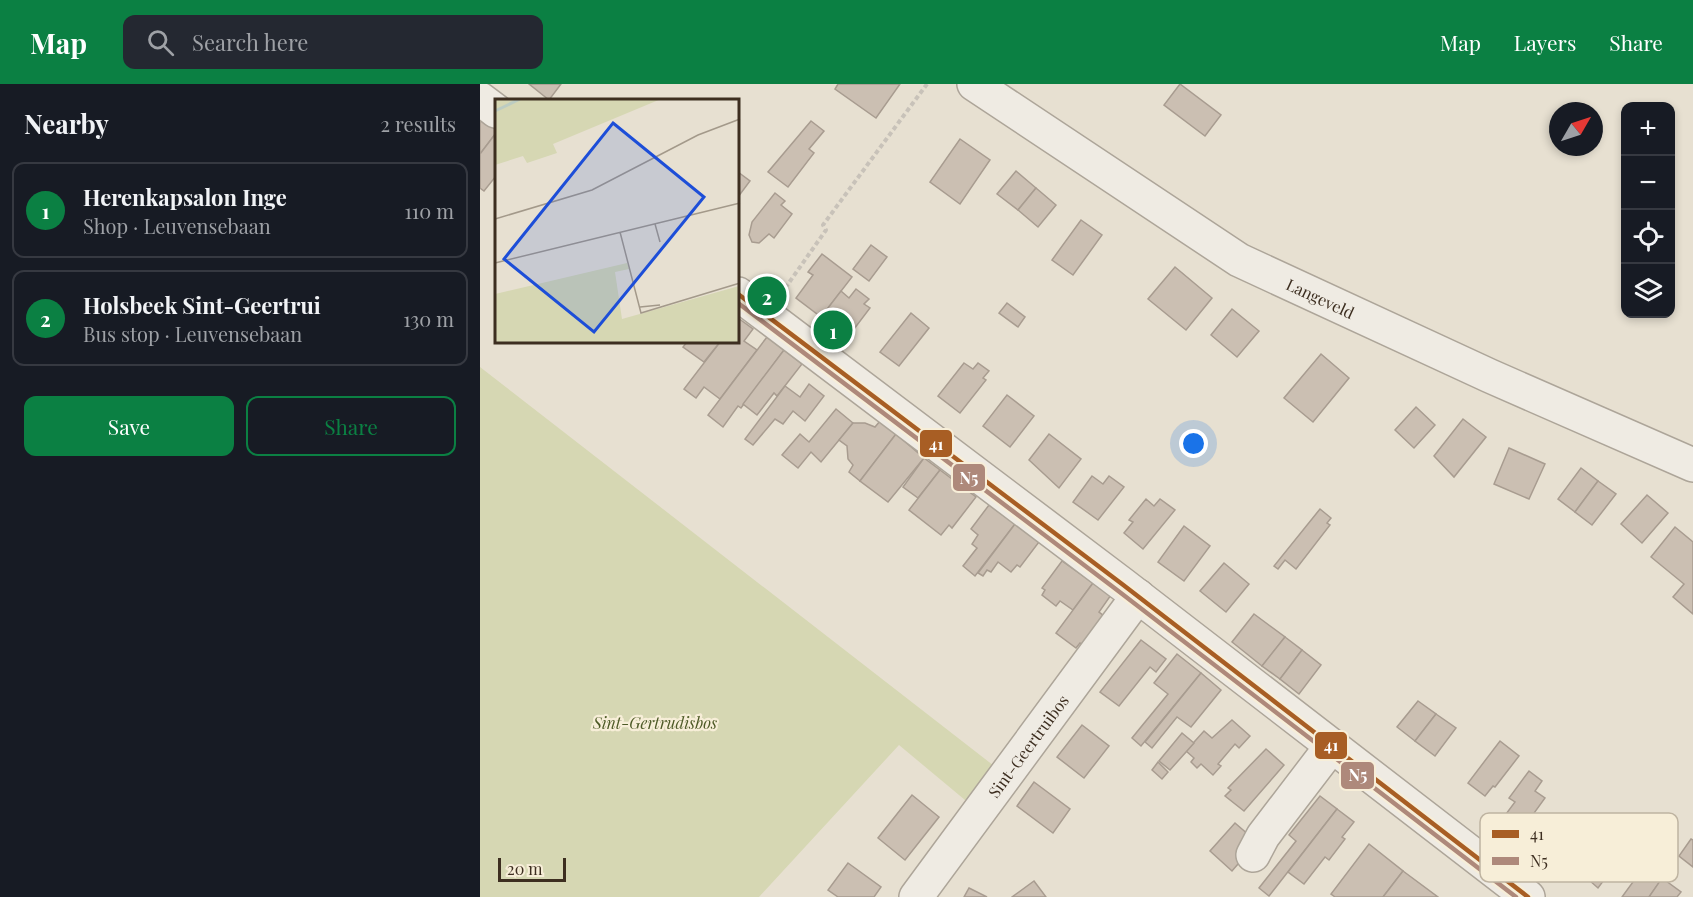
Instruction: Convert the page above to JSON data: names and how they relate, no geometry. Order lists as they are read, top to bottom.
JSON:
{
  "streets": {
    "street": ["Langeveld", "Sint-Geertruibos"]
  },
  "parks": ["Sint-Gertrudisbos"],
  "lines": ["transit line 41", "transit line N5"],
  "legend": ["41", "N5"],
  "scale_bar": "20 m",
  "north": "top right",
  "page": {
    "header": "Map",
    "search": "Search here",
    "nav": ["Map", "Layers", "Share"],
    "heading": ["Nearby", "2 results"],
    "map_buttons": ["+", "−"],
    "list": [
      {
        "mark": "1",
        "name": "Herenkapsalon Inge",
        "note": "Shop · Leuvensebaan",
        "value": "110 m"
      },
      {
        "mark": "2",
        "name": "Holsbeek Sint-Geertrui",
        "note": "Bus stop · Leuvensebaan",
        "value": "130 m"
      }
    ],
    "pins": ["2", "1"],
    "buttons": ["Save", "Share"],
    "scale": "20 m"
  }
}
